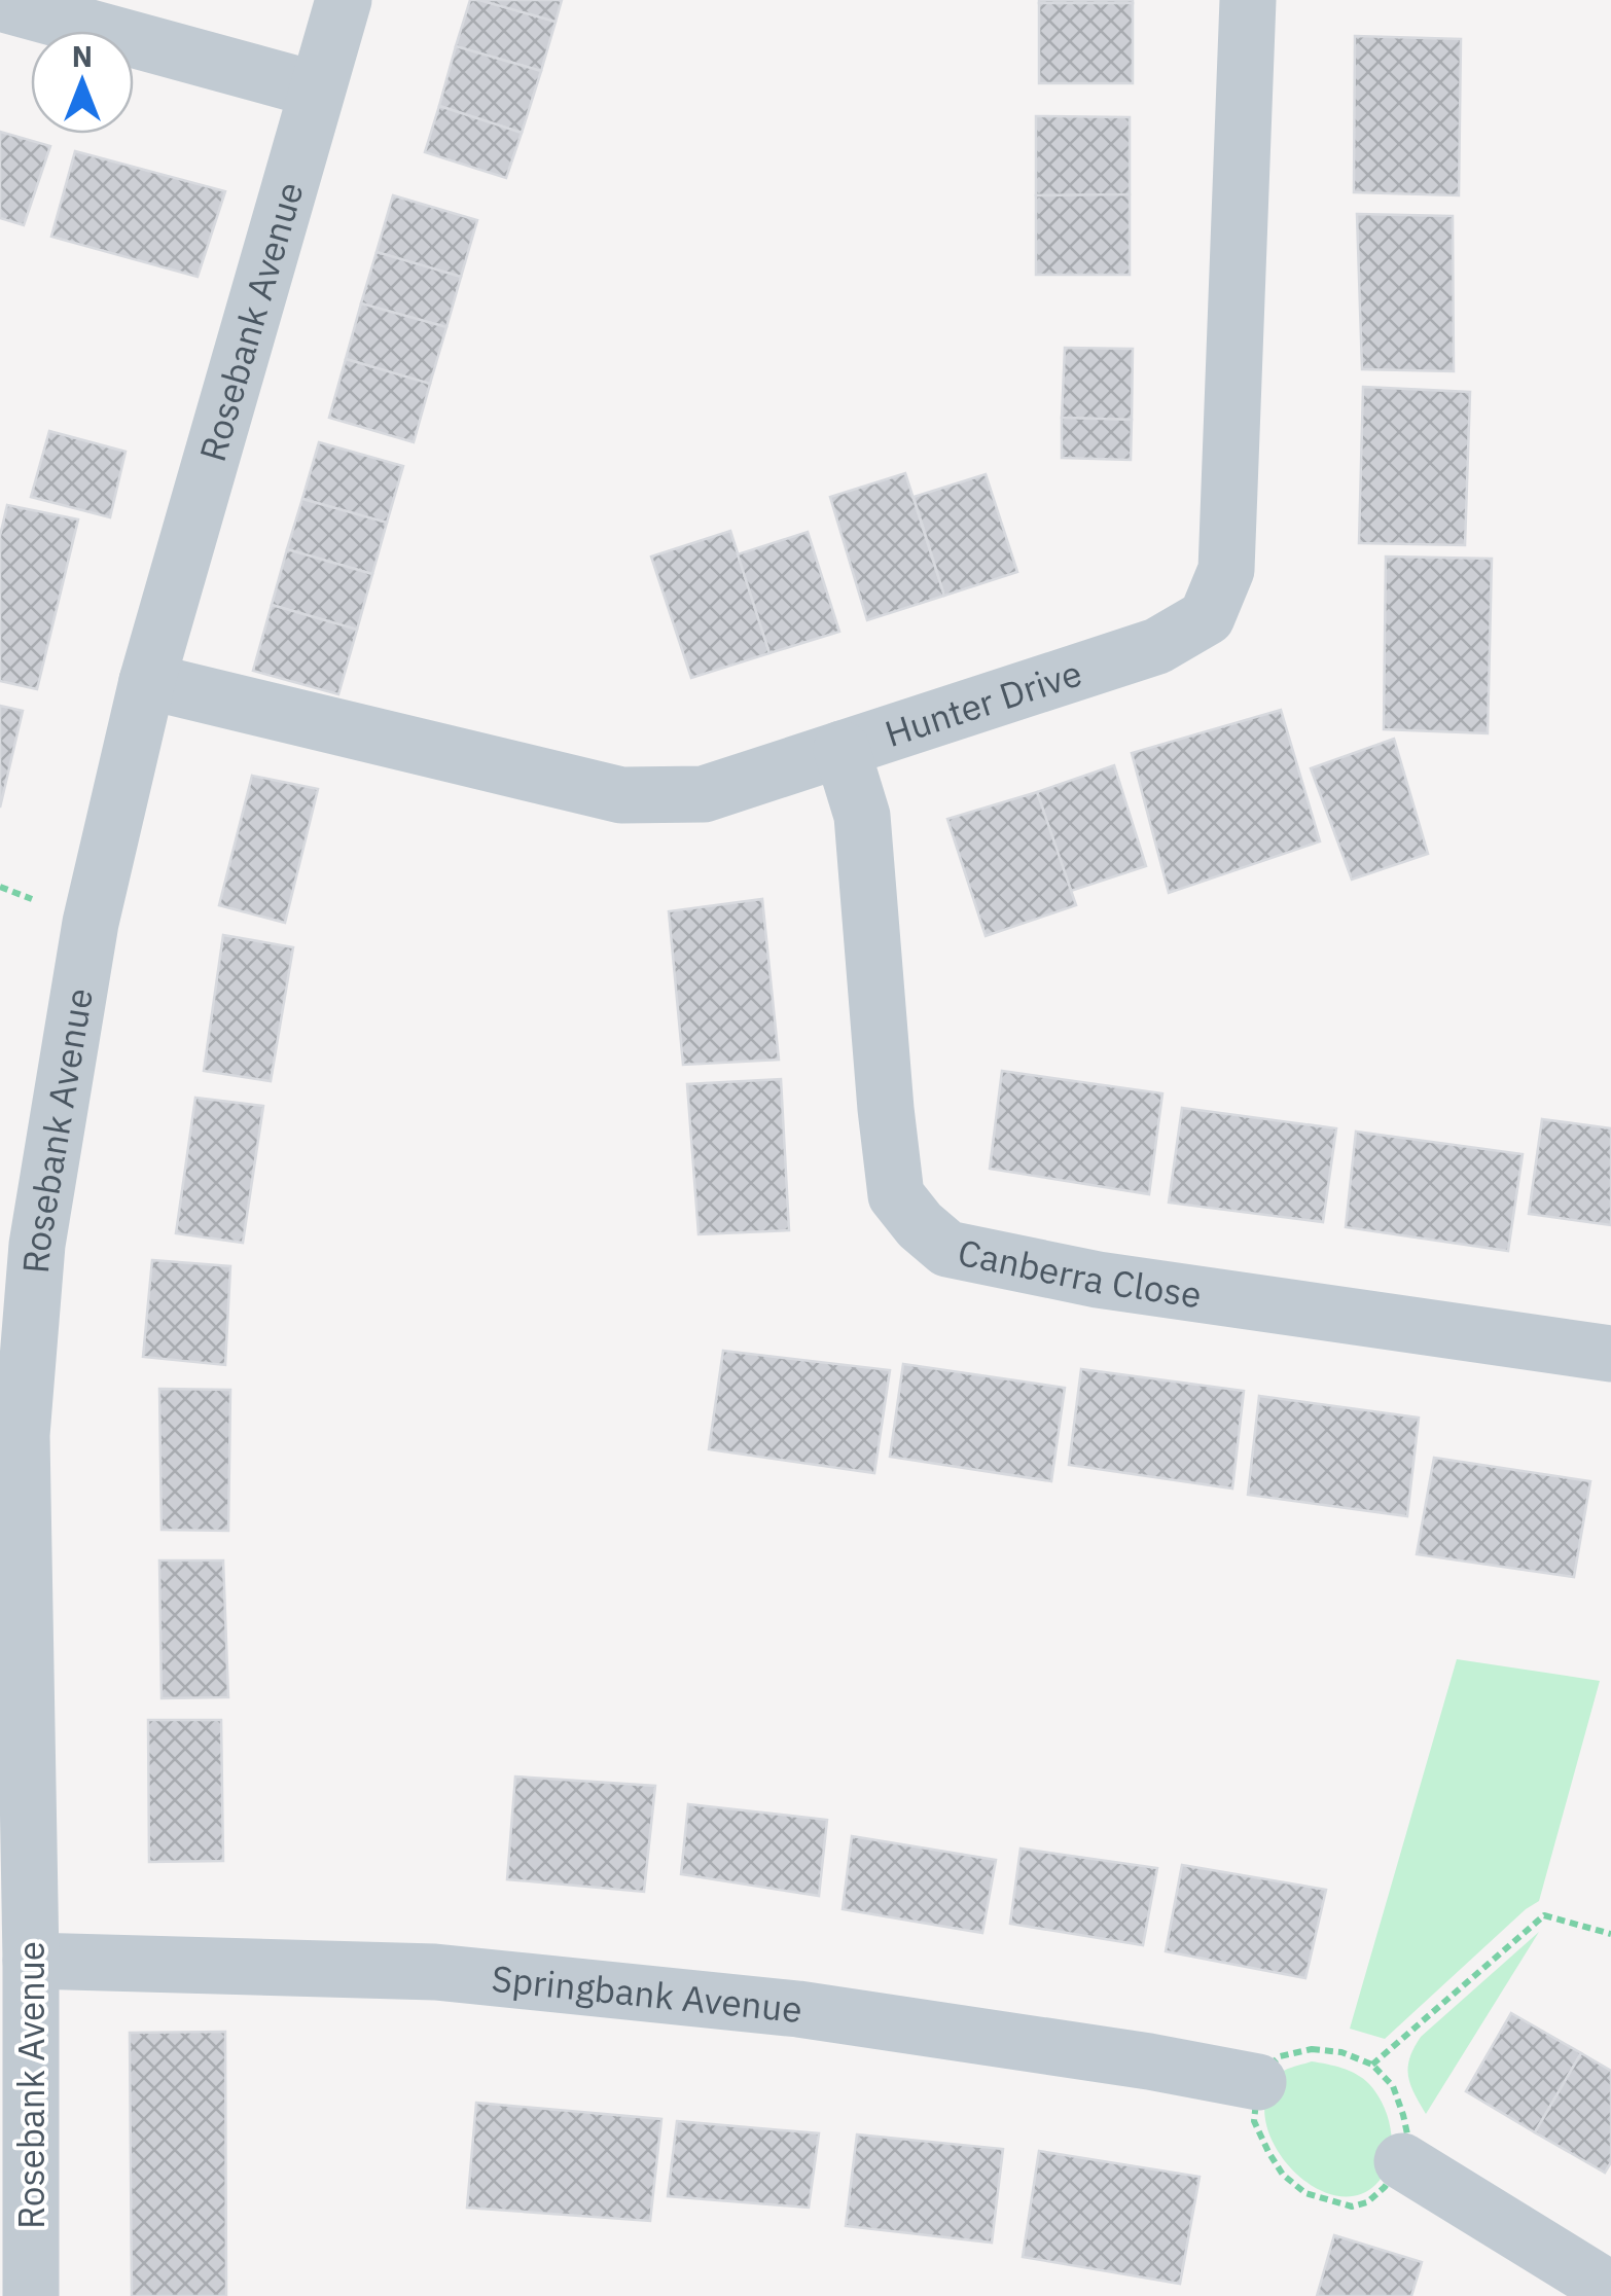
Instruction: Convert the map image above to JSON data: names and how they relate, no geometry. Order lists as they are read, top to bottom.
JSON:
{
  "streets": {
    "street": [
      "Rosebank Avenue",
      "Hunter Drive",
      "Canberra Close",
      "Springbank Avenue"
    ]
  },
  "crossings": [
    ["Rosebank Avenue", "Hunter Drive"],
    ["Rosebank Avenue", "Springbank Avenue"],
    ["Hunter Drive", "Canberra Close"]
  ],
  "north": "top"
}
